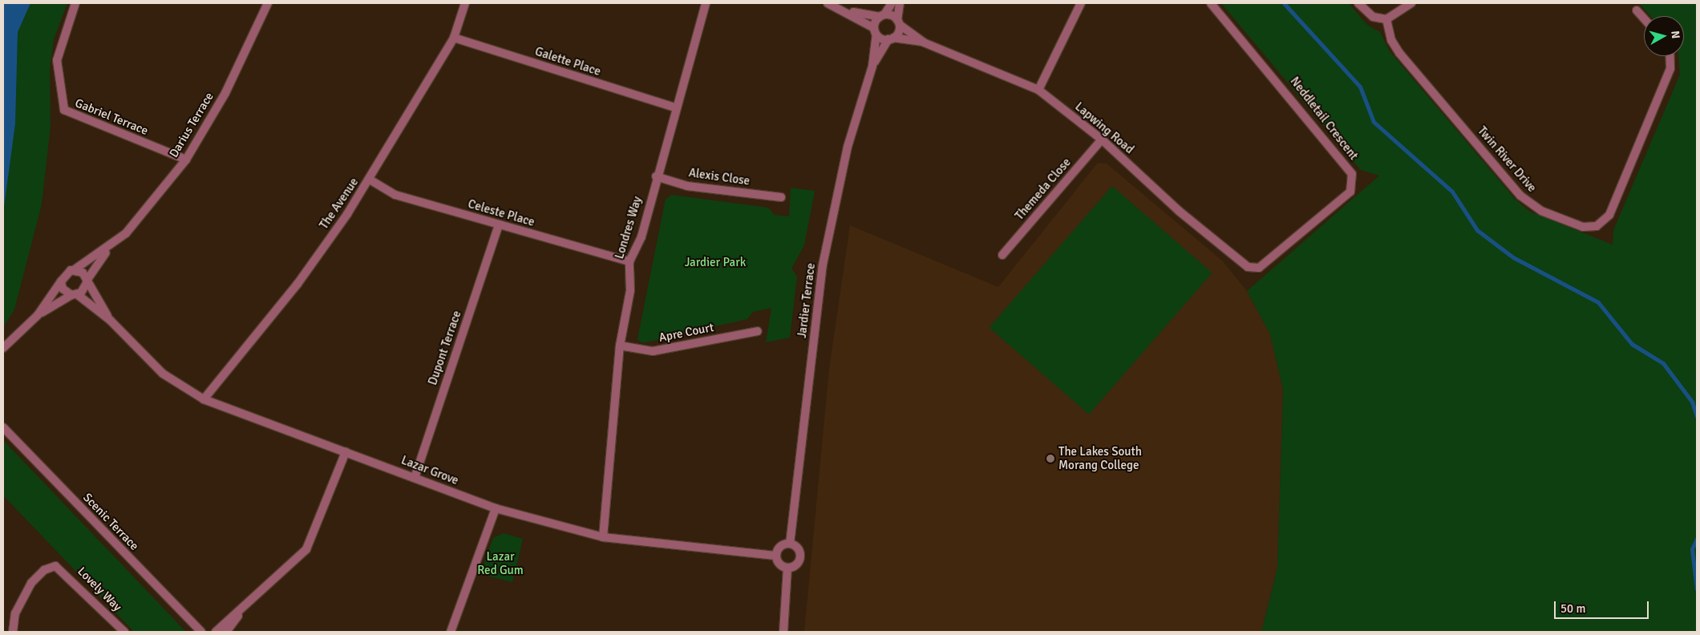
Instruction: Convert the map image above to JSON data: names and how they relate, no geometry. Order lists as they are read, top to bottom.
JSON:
{
  "streets": {
    "street": [
      "Galette Place",
      "Gabriel Terrace",
      "Neddletail Crescent",
      "Darius Terrace",
      "Lapwing Road",
      "Twin River Drive",
      "Alexis Close",
      "Themeda Close",
      "The Avenue",
      "Celeste Place",
      "Londres Way",
      "Jardier Terrace",
      "Apre Court",
      "Dupont Terrace",
      "Lazar Grove",
      "Scenic Terrace",
      "Lovely Way"
    ]
  },
  "crossings": [
    ["Galette Place", "The Avenue"],
    ["Galette Place", "Londres Way"],
    ["Gabriel Terrace", "Darius Terrace"],
    ["Neddletail Crescent", "Lapwing Road"],
    ["Darius Terrace", "Lazar Grove"],
    ["Lapwing Road", "Themeda Close"],
    ["Lapwing Road", "Jardier Terrace"],
    ["Alexis Close", "Londres Way"],
    ["The Avenue", "Celeste Place"],
    ["The Avenue", "Lazar Grove"],
    ["Celeste Place", "Londres Way"],
    ["Celeste Place", "Dupont Terrace"],
    ["Londres Way", "Apre Court"],
    ["Londres Way", "Lazar Grove"],
    ["Jardier Terrace", "Lazar Grove"],
    ["Dupont Terrace", "Lazar Grove"]
  ],
  "parks": ["Jardier Park", "Lazar Red Gum"],
  "places": ["The Lakes South Morang College"],
  "scale_bar": "50 m",
  "north": "right"
}
